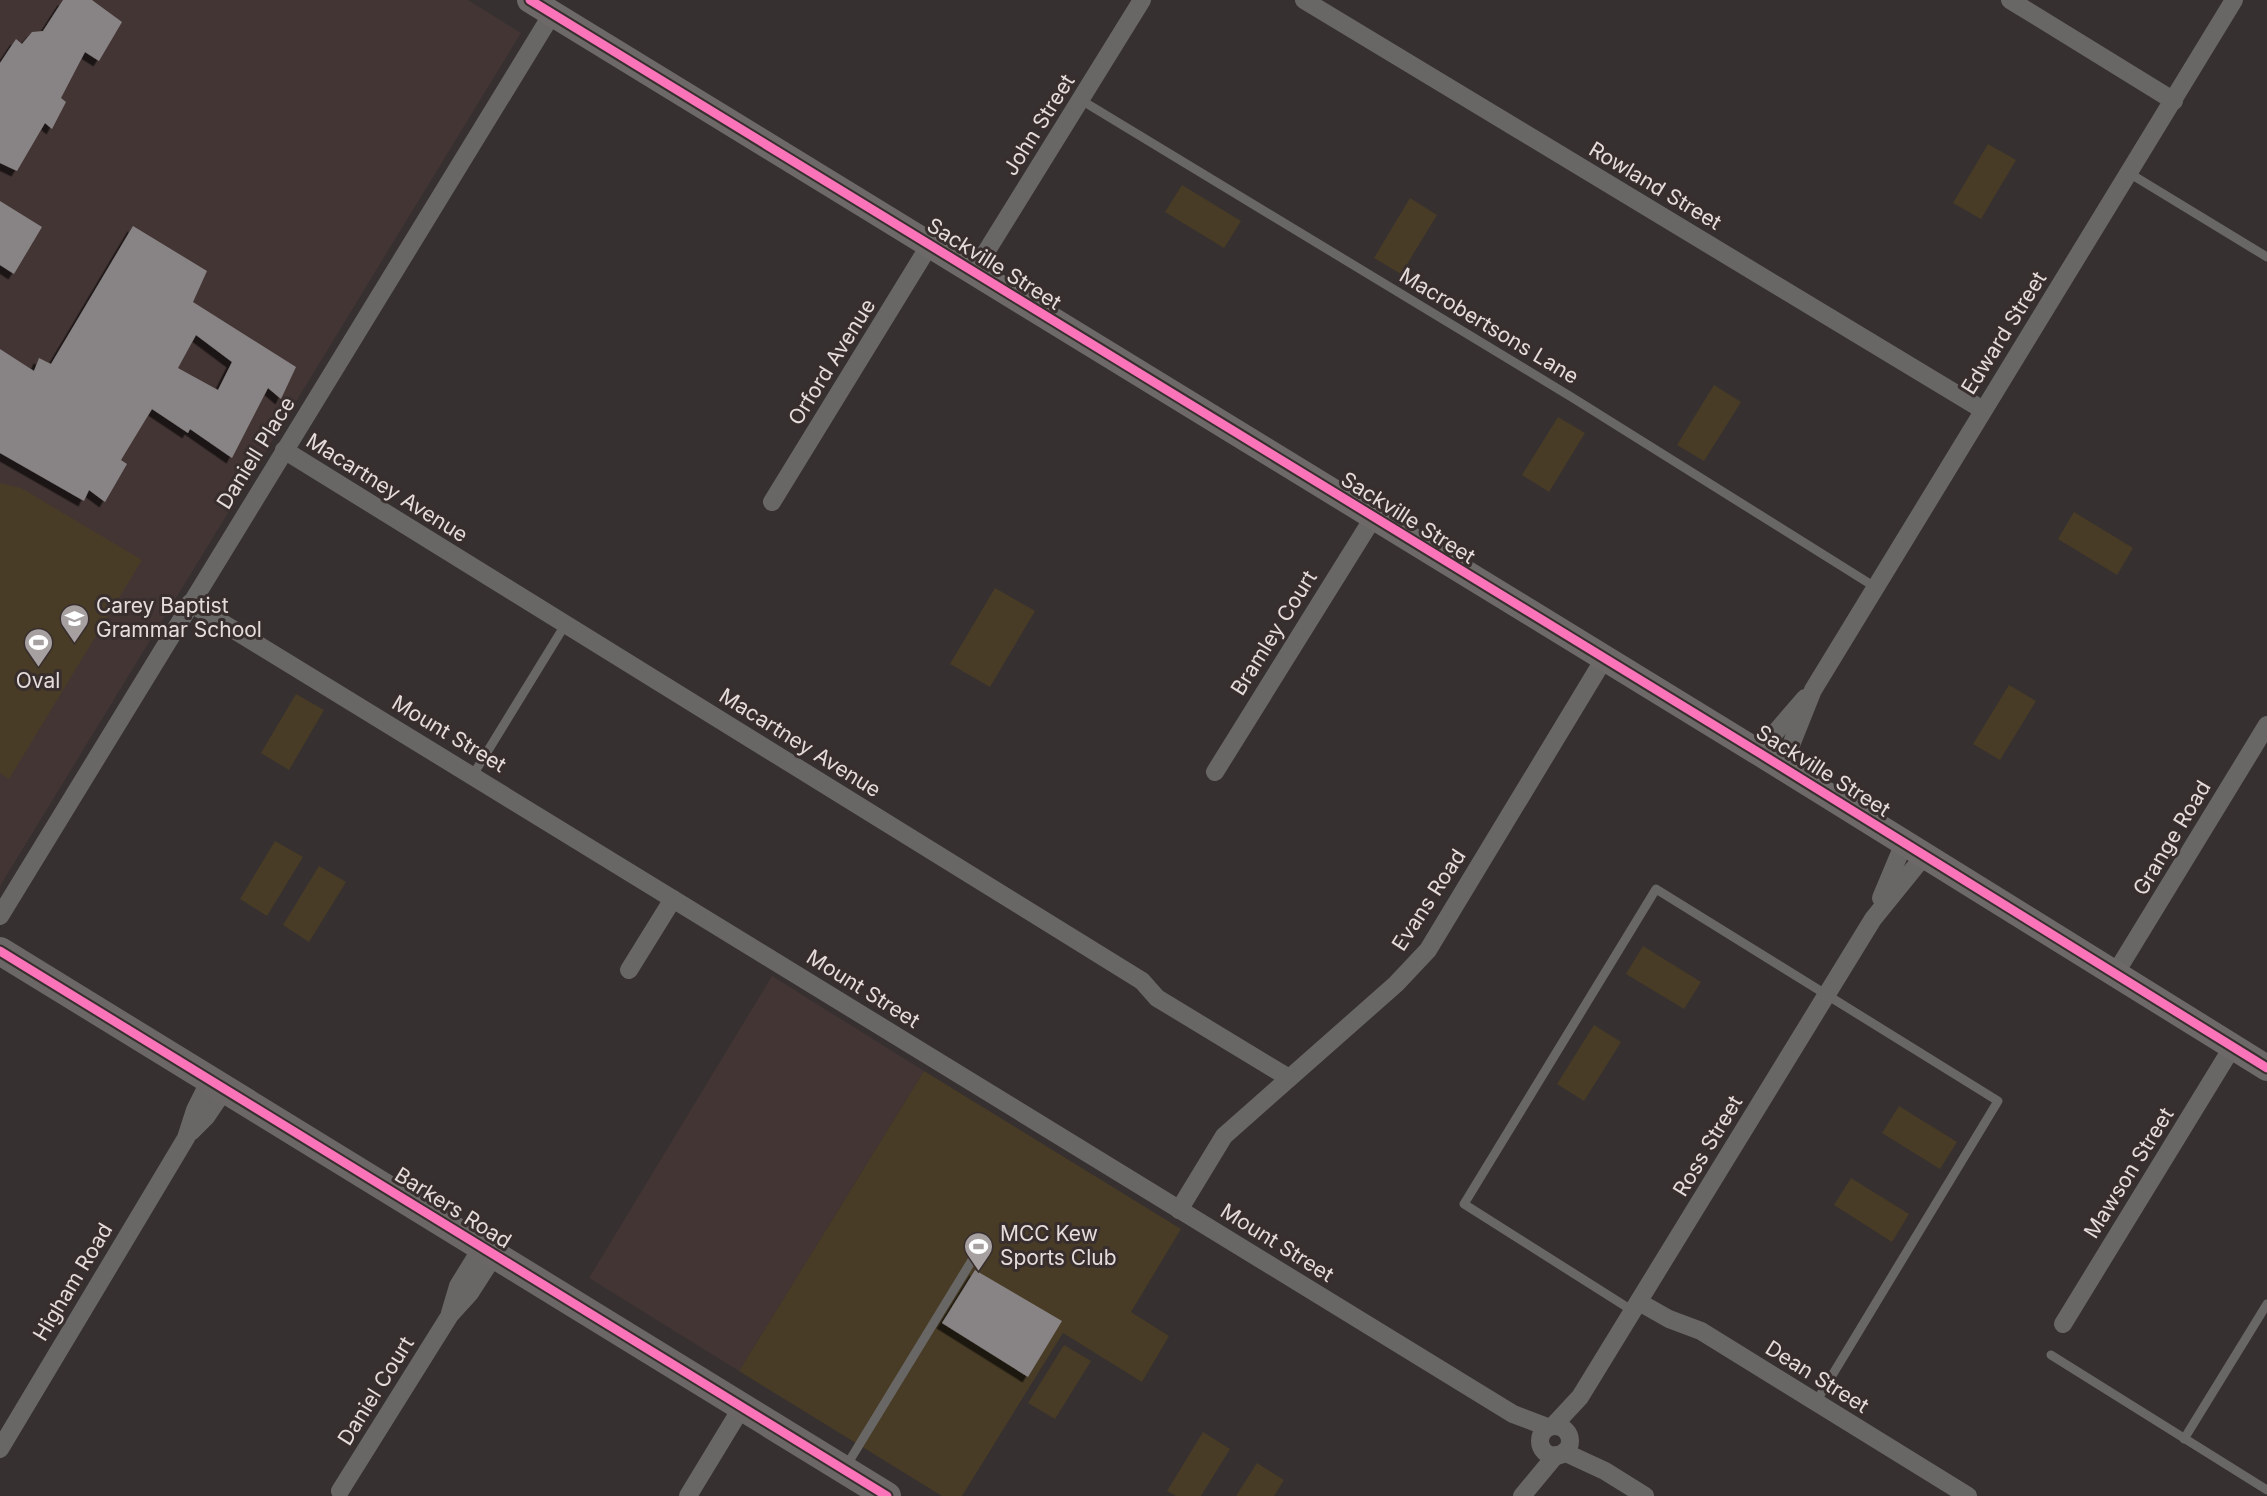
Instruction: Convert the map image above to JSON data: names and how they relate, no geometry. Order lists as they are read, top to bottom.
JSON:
{
  "streets": {
    "main road": ["Barkers Road"],
    "street": [
      "John Street",
      "Rowland Street",
      "Sackville Street",
      "Edward Street",
      "Orford Avenue",
      "Daniell Place",
      "Macartney Avenue",
      "Bramley Court",
      "Mount Street",
      "Grange Road",
      "Evans Road",
      "Ross Street",
      "Mawson Street",
      "Higham Road",
      "Dean Street",
      "Daniel Court"
    ],
    "lane": ["Macrobertsons Lane"]
  },
  "crossings": [
    ["John Street", "Sackville Street"],
    ["John Street", "Macrobertsons Lane"],
    ["Rowland Street", "Edward Street"],
    ["Sackville Street", "Edward Street"],
    ["Sackville Street", "Orford Avenue"],
    ["Sackville Street", "Daniell Place"],
    ["Sackville Street", "Bramley Court"],
    ["Sackville Street", "Grange Road"],
    ["Sackville Street", "Evans Road"],
    ["Sackville Street", "Ross Street"],
    ["Sackville Street", "Mawson Street"],
    ["Macrobertsons Lane", "Edward Street"],
    ["Daniell Place", "Macartney Avenue"],
    ["Daniell Place", "Mount Street"],
    ["Macartney Avenue", "Evans Road"],
    ["Mount Street", "Evans Road"],
    ["Mount Street", "Ross Street"],
    ["Ross Street", "Dean Street"],
    ["Barkers Road", "Higham Road"],
    ["Barkers Road", "Daniel Court"]
  ],
  "places": {
    "school or university": ["Carey Baptist Grammar School"],
    "sports": ["Oval", "MCC Kew Sports Club"]
  }
}
